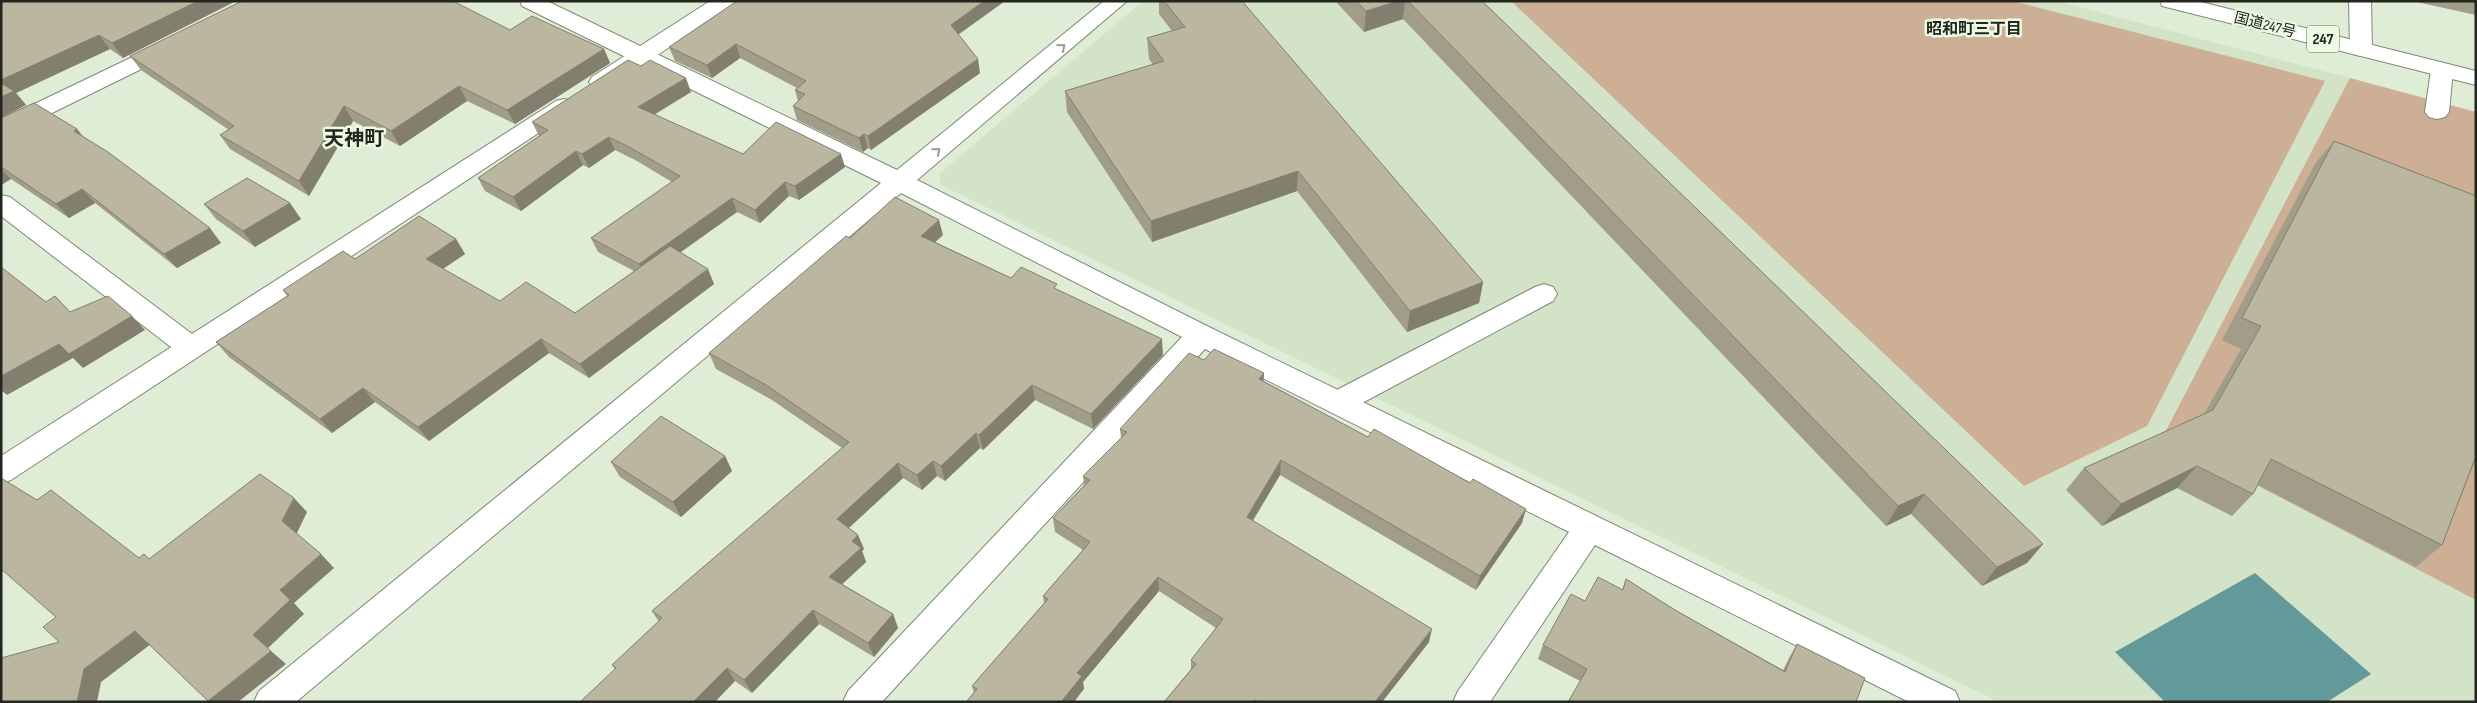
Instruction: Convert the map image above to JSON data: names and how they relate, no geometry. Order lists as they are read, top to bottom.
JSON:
{
  "streets": {
    "main road": ["国道247号", "247"]
  },
  "districts": ["昭和町三丁目", "天神町"]
}
